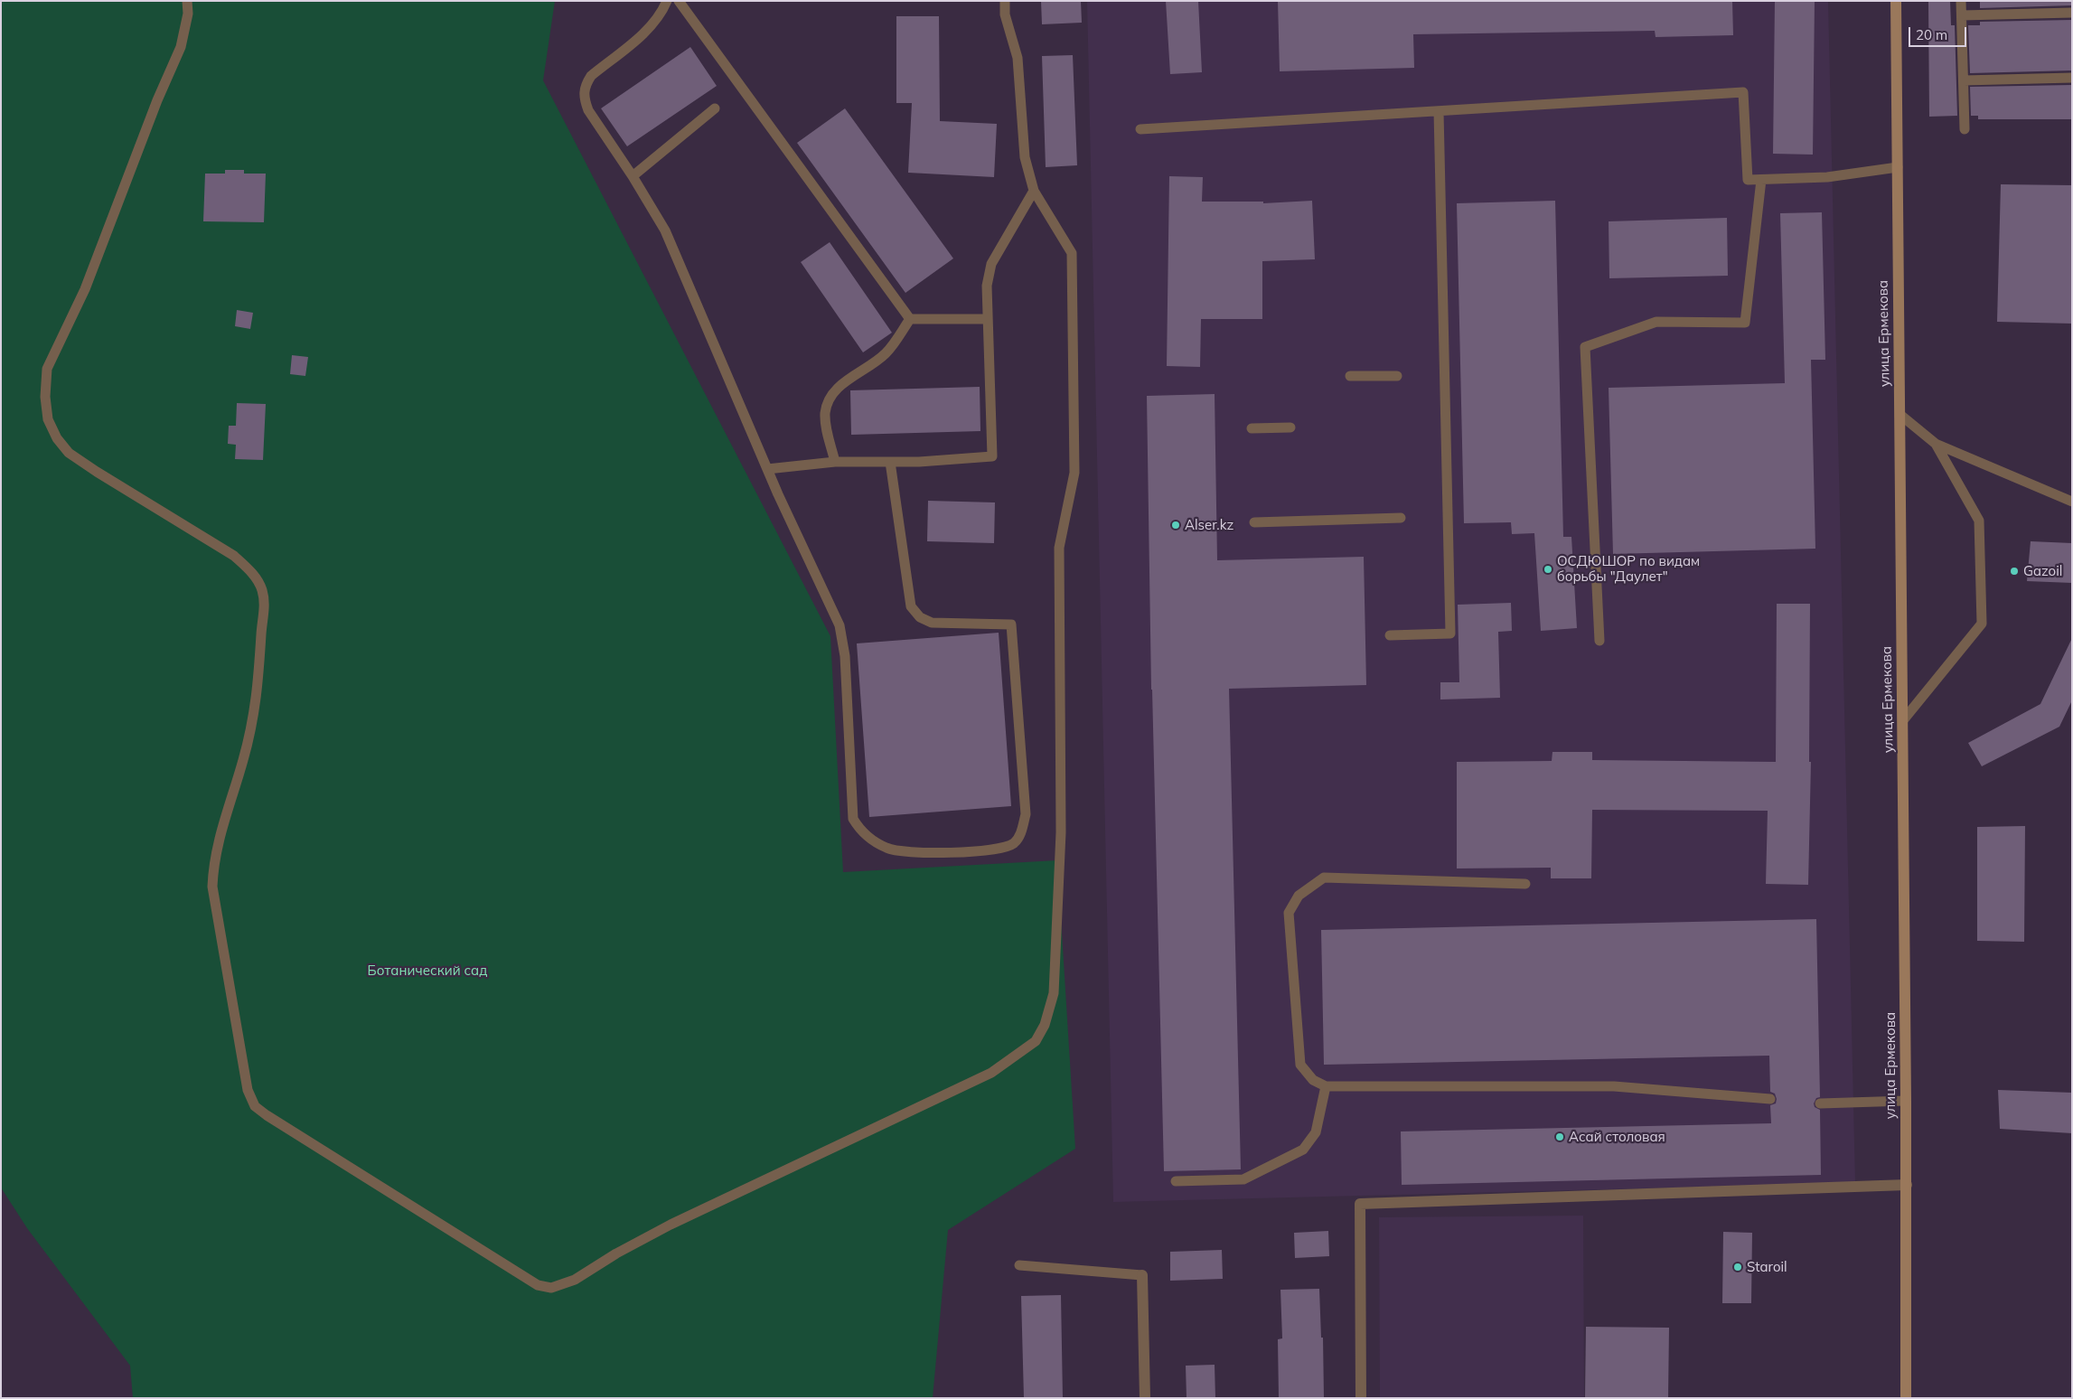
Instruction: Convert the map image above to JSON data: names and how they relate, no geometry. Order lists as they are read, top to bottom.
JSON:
{
  "streets": {
    "main road": ["улица Ермекова"]
  },
  "parks": ["Ботанический сад"],
  "places": [
    "Alser.kz",
    "ОСДЮШОР по видам борьбы \"Даулет\"",
    "Gazoil",
    "Асай столовая",
    "Staroil"
  ],
  "scale_bar": "20 m"
}
